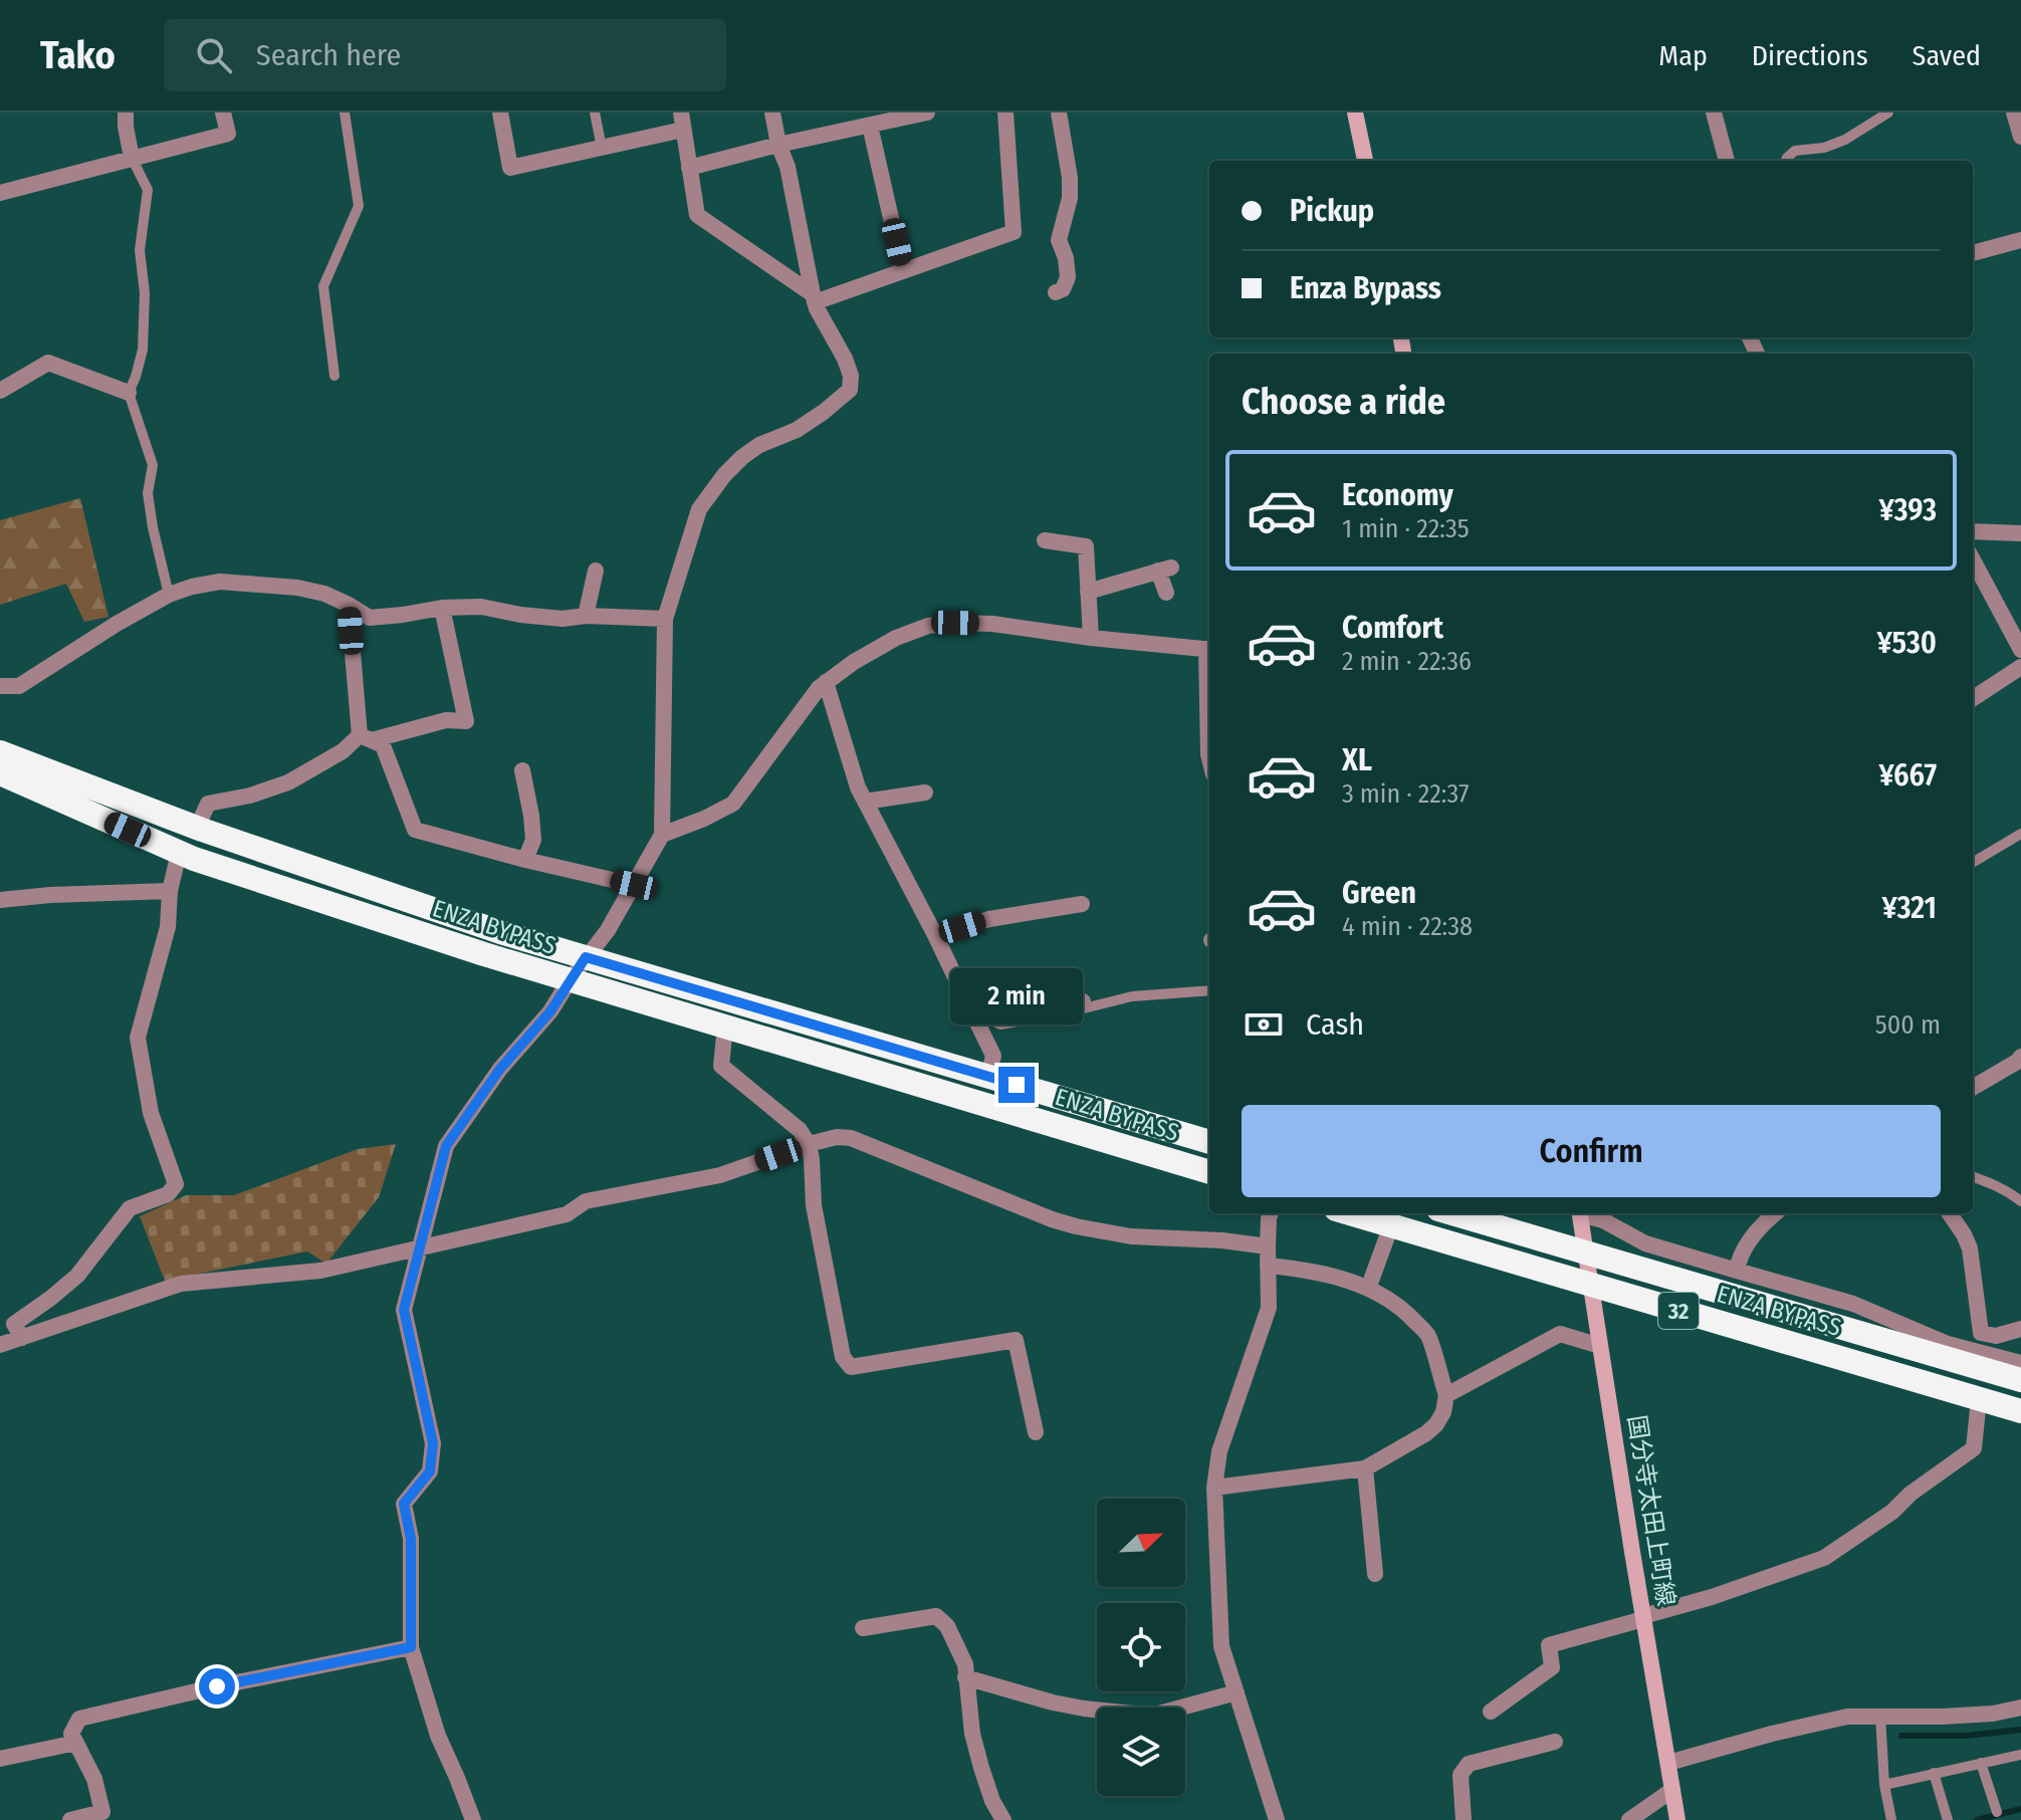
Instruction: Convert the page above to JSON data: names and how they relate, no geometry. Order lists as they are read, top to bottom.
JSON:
{
  "streets": {
    "highway": ["ENZA BYPASS", "32"],
    "main road": ["国分寺太田上町線"]
  },
  "crossings": [
    ["ENZA BYPASS", "国分寺太田上町線"]
  ],
  "north": "top right",
  "page": {
    "header": "Tako",
    "search": "Search here",
    "nav": ["Map", "Directions", "Saved"],
    "banner": ["Pickup", "Enza Bypass"],
    "heading": "Choose a ride",
    "list": [
      {
        "name": "Economy",
        "note": "1 min · 22:35",
        "value": "¥393"
      },
      {
        "name": "Comfort",
        "note": "2 min · 22:36",
        "value": "¥530"
      },
      {
        "name": "XL",
        "note": "3 min · 22:37",
        "value": "¥667"
      },
      {
        "name": "Green",
        "note": "4 min · 22:38",
        "value": "¥321"
      }
    ],
    "bubble": "2 min",
    "pay": ["Cash", "500 m"],
    "buttons": "Confirm"
  }
}
